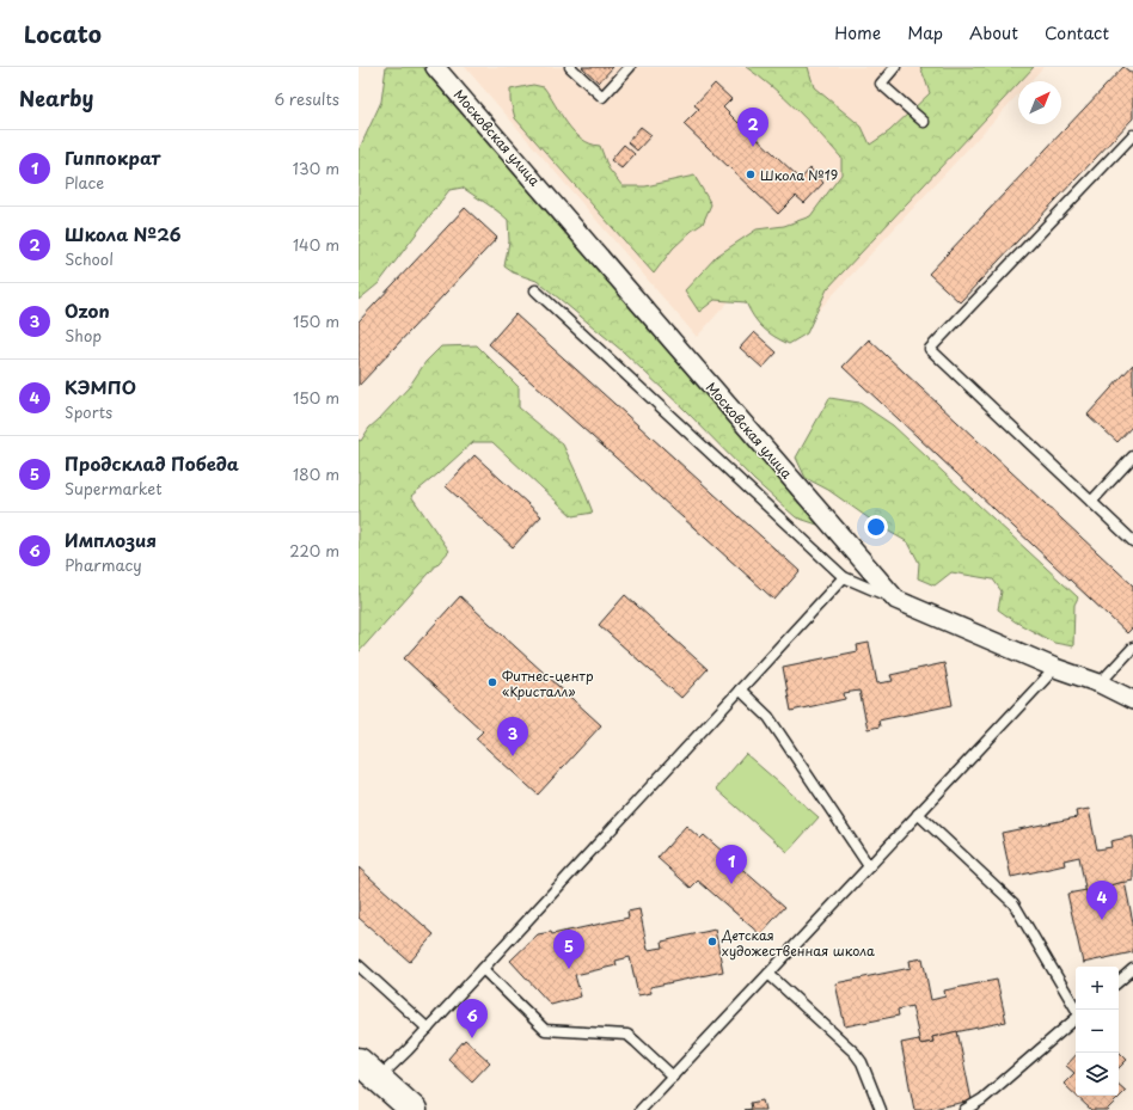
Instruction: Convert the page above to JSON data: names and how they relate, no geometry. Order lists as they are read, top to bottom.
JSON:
{
  "streets": {
    "street": ["Московская улица"]
  },
  "places": ["Школа №19", "Фитнес-центр «Кристалл»", "Детская художественная школа"],
  "north": "top right",
  "page": {
    "header": "Locato",
    "nav": [
      "Home",
      "Map",
      "About",
      "Contact"
    ],
    "heading": ["Nearby", "6 results"],
    "pins": [
      "2",
      "3",
      "1",
      "4",
      "5",
      "6"
    ],
    "list": [
      {
        "mark": "1",
        "name": "Гиппократ",
        "note": "Place",
        "value": "130 m"
      },
      {
        "mark": "2",
        "name": "Школа №26",
        "note": "School",
        "value": "140 m"
      },
      {
        "mark": "3",
        "name": "Ozon",
        "note": "Shop",
        "value": "150 m"
      },
      {
        "mark": "4",
        "name": "КЭМПО",
        "note": "Sports",
        "value": "150 m"
      },
      {
        "mark": "5",
        "name": "Продсклад Победа",
        "note": "Supermarket",
        "value": "180 m"
      },
      {
        "mark": "6",
        "name": "Имплозия",
        "note": "Pharmacy",
        "value": "220 m"
      }
    ],
    "map_buttons": ["+", "−"]
  }
}
